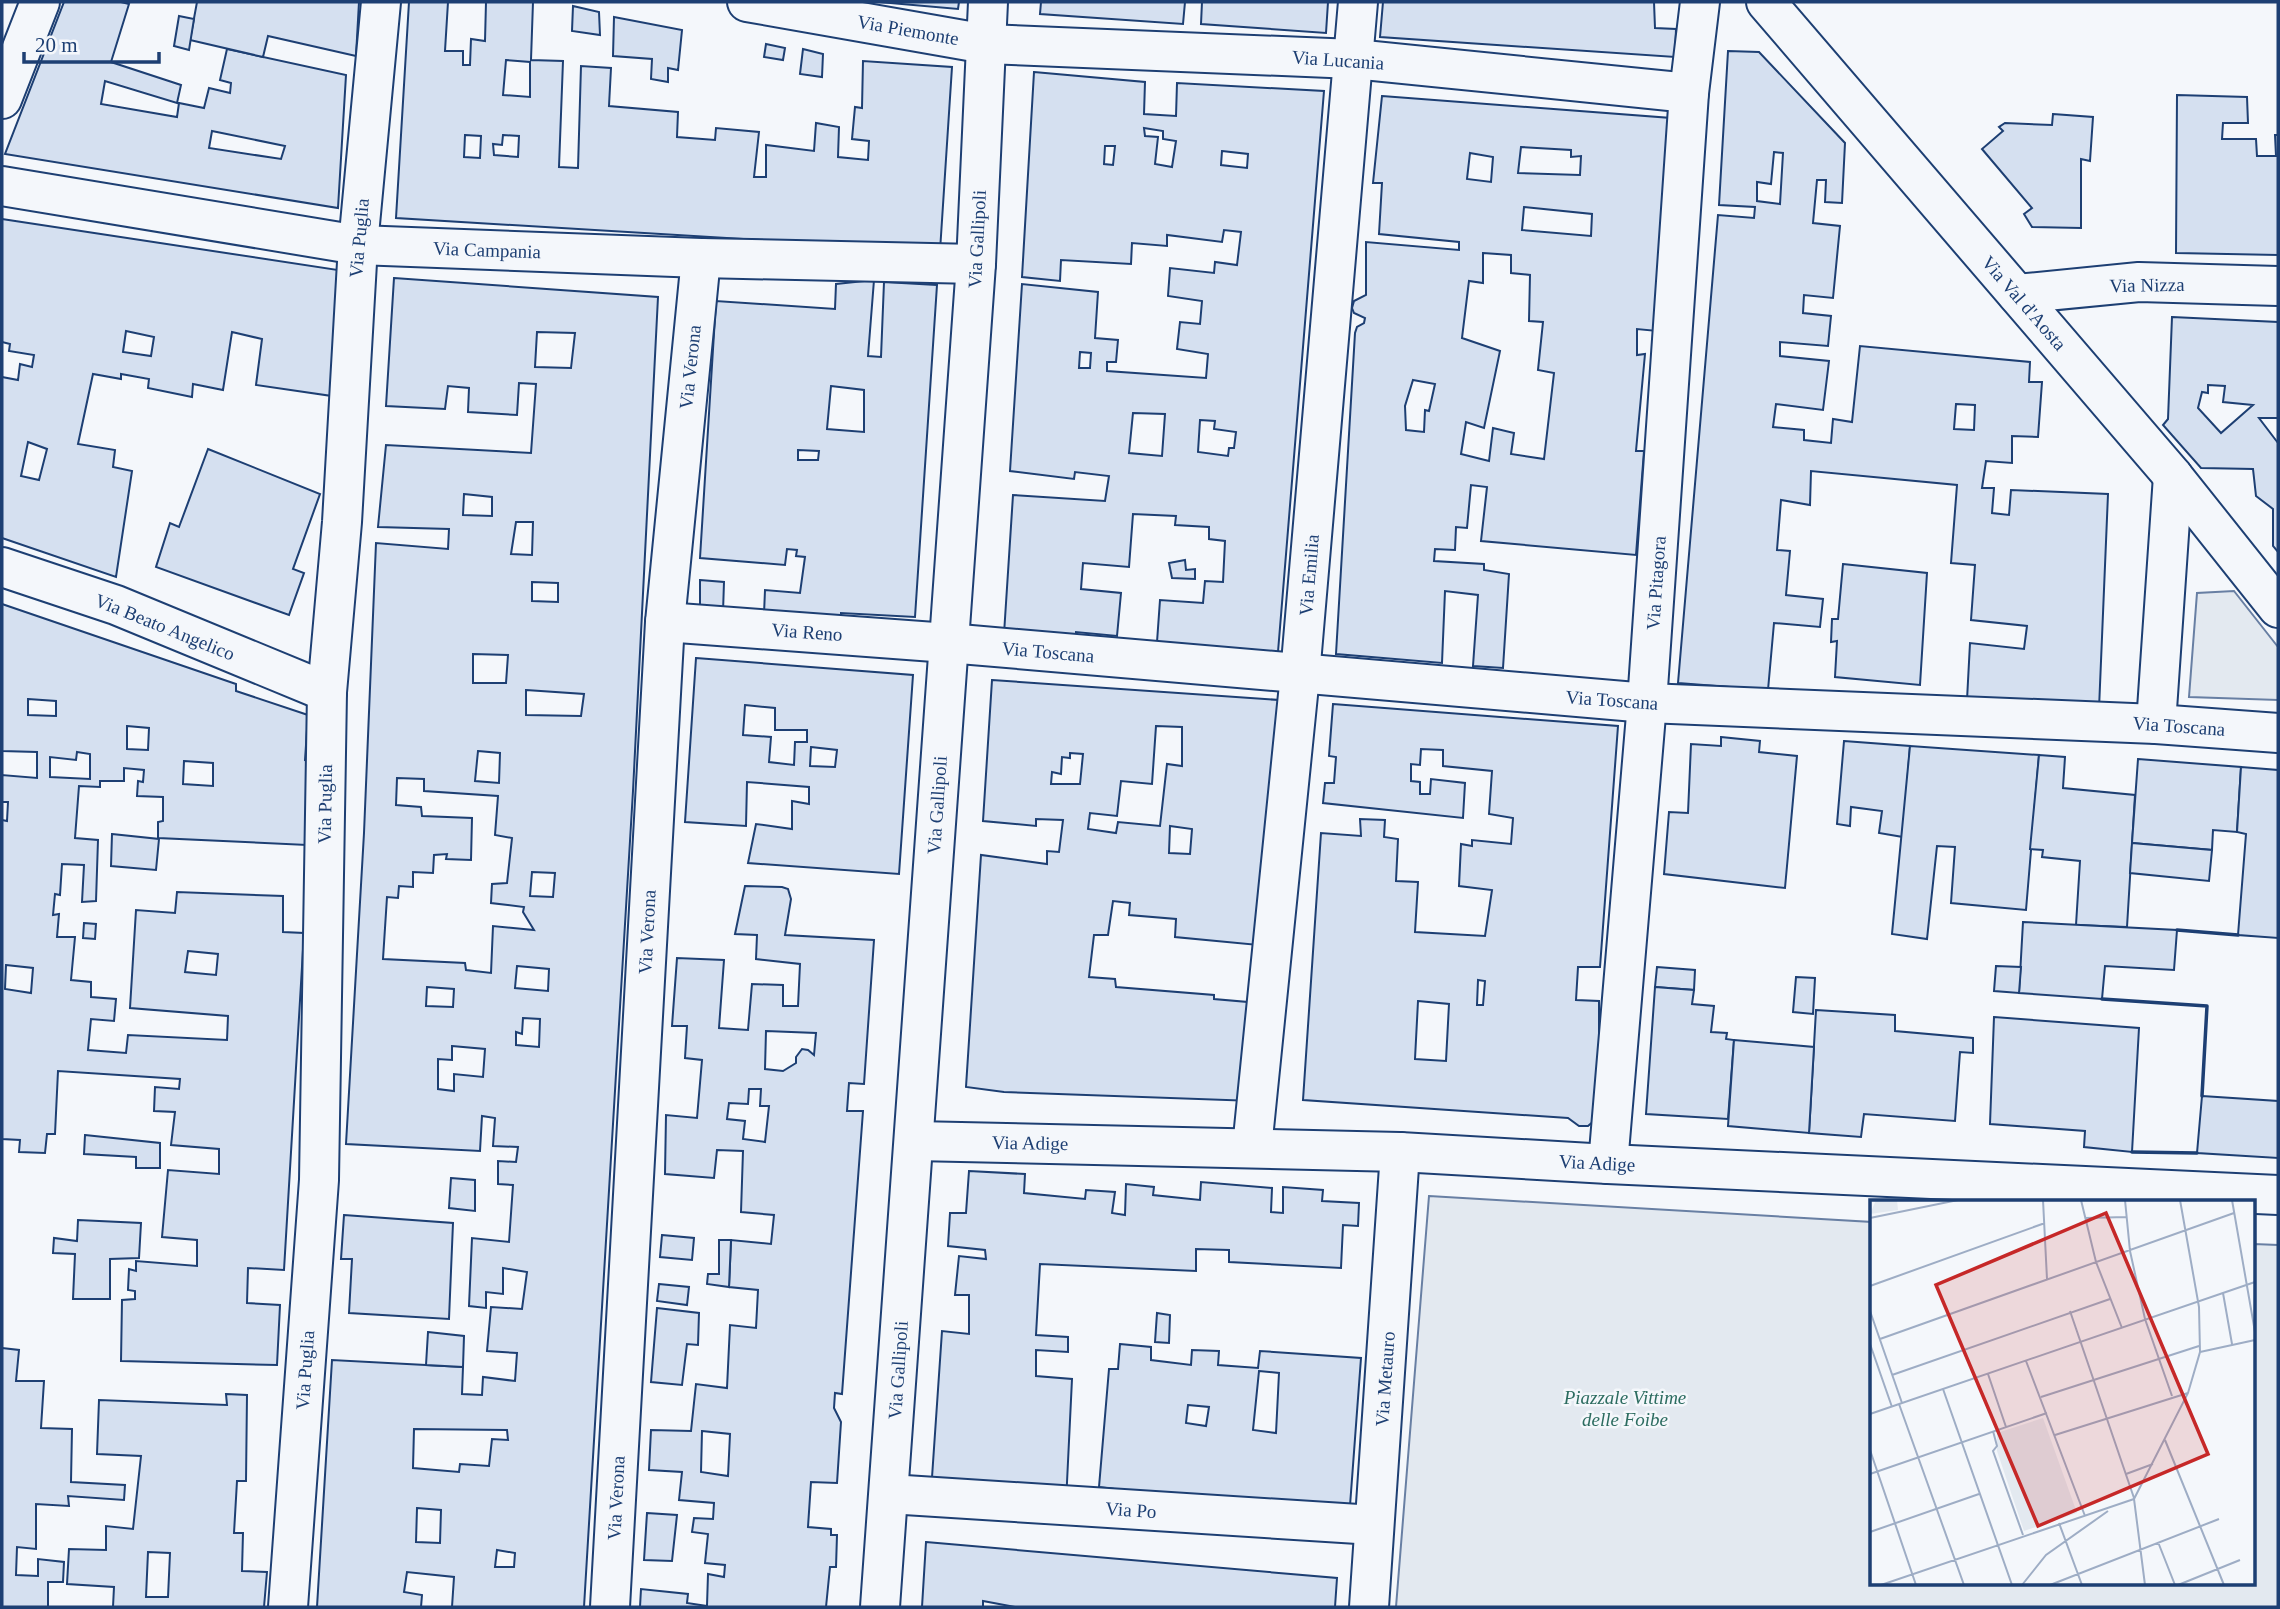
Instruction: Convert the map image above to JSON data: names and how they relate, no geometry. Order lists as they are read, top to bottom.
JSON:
{
  "streets": {
    "street": [
      "Via Piemonte",
      "Via Lucania",
      "Via Puglia",
      "Via Gallipoli",
      "Via Campania",
      "Via Nizza",
      "Via Val d'Aosta",
      "Via Verona",
      "Via Emilia",
      "Via Pitagora",
      "Via Beato Angelico",
      "Via Reno",
      "Via Toscana",
      "Via Adige",
      "Via Metauro",
      "Via Po"
    ]
  },
  "crossings": [
    ["Via Piemonte", "Via Lucania"],
    ["Via Piemonte", "Via Gallipoli"],
    ["Via Lucania", "Via Gallipoli"],
    ["Via Lucania", "Via Emilia"],
    ["Via Lucania", "Via Pitagora"],
    ["Via Puglia", "Via Campania"],
    ["Via Puglia", "Via Beato Angelico"],
    ["Via Gallipoli", "Via Campania"],
    ["Via Gallipoli", "Via Reno"],
    ["Via Gallipoli", "Via Toscana"],
    ["Via Gallipoli", "Via Adige"],
    ["Via Gallipoli", "Via Po"],
    ["Via Campania", "Via Verona"],
    ["Via Nizza", "Via Val d'Aosta"],
    ["Via Verona", "Via Reno"],
    ["Via Emilia", "Via Toscana"],
    ["Via Emilia", "Via Adige"],
    ["Via Pitagora", "Via Toscana"],
    ["Via Pitagora", "Via Adige"],
    ["Via Reno", "Via Toscana"],
    ["Via Adige", "Via Metauro"],
    ["Via Metauro", "Via Po"]
  ],
  "parks": ["Piazzale Vittime delle Foibe"],
  "scale_bar": "20 m"
}
